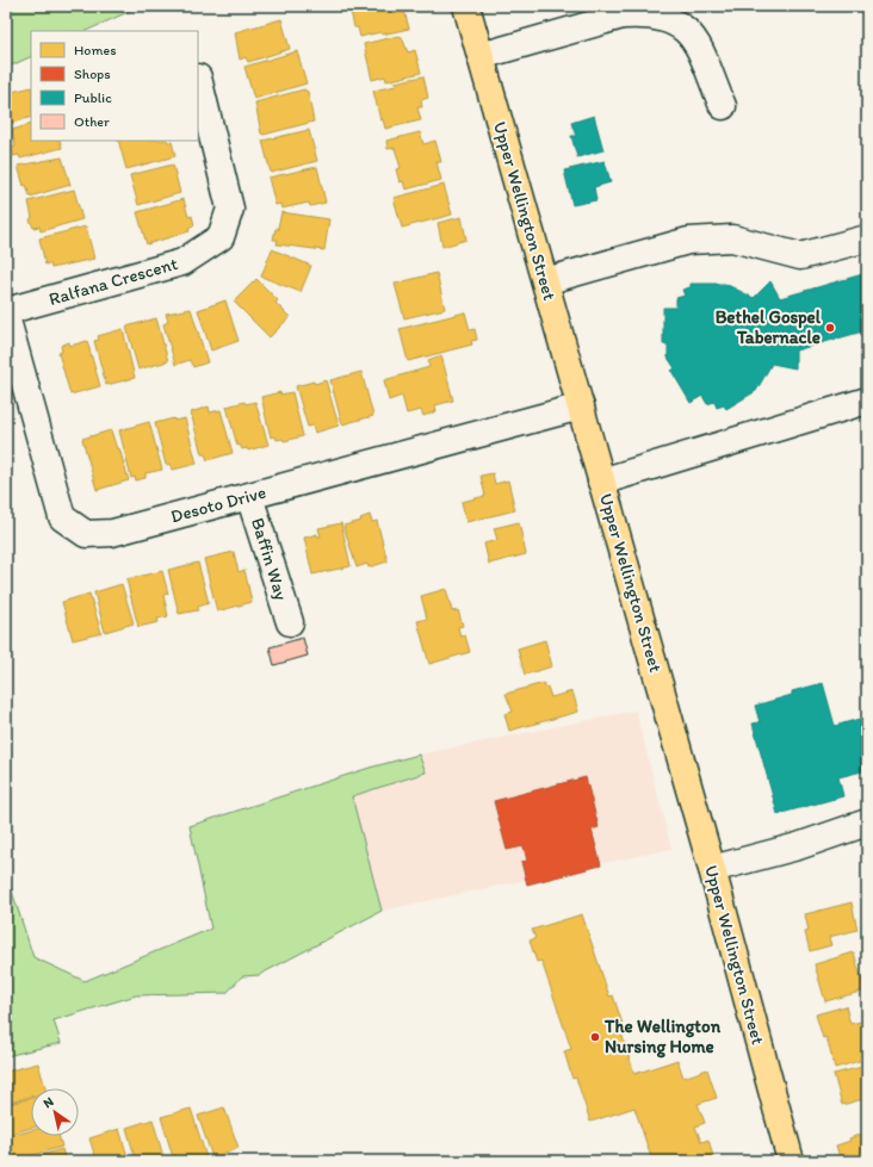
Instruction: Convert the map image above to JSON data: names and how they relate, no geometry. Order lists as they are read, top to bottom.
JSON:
{
  "streets": {
    "main road": ["Upper Wellington Street"],
    "street": ["Ralfana Crescent", "Desoto Drive", "Baffin Way"]
  },
  "crossings": [
    ["Upper Wellington Street", "Desoto Drive"],
    ["Desoto Drive", "Baffin Way"]
  ],
  "places": ["Bethel Gospel Tabernacle", "The Wellington Nursing Home"],
  "legend": [
    "Homes",
    "Shops",
    "Public",
    "Other"
  ],
  "north": "top left"
}
